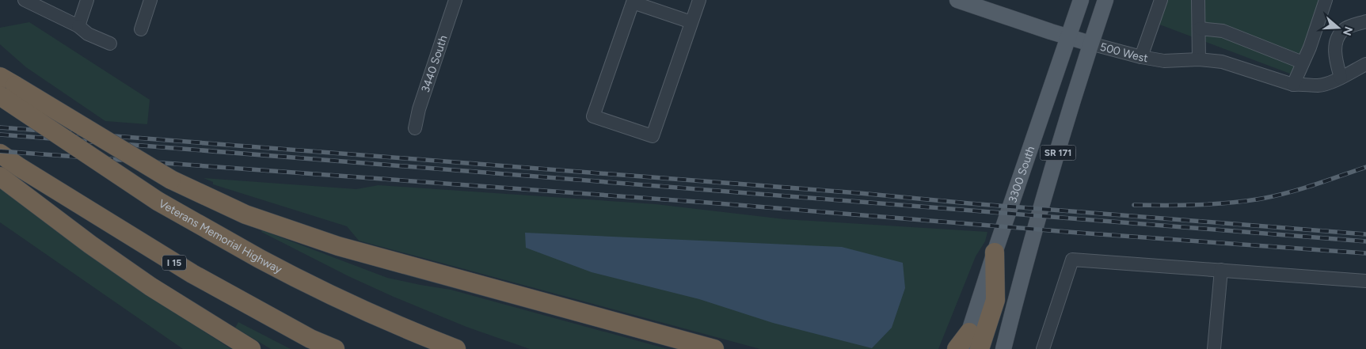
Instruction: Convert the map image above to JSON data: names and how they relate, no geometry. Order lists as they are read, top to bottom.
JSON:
{
  "streets": {
    "highway": ["Veterans Memorial Highway", "I 15"],
    "main road": ["500 West", "SR 171", "3300 South"],
    "street": ["3440 South"]
  },
  "crossings": [
    ["500 West", "SR 171"],
    ["500 West", "3300 South"]
  ],
  "north": "right"
}
